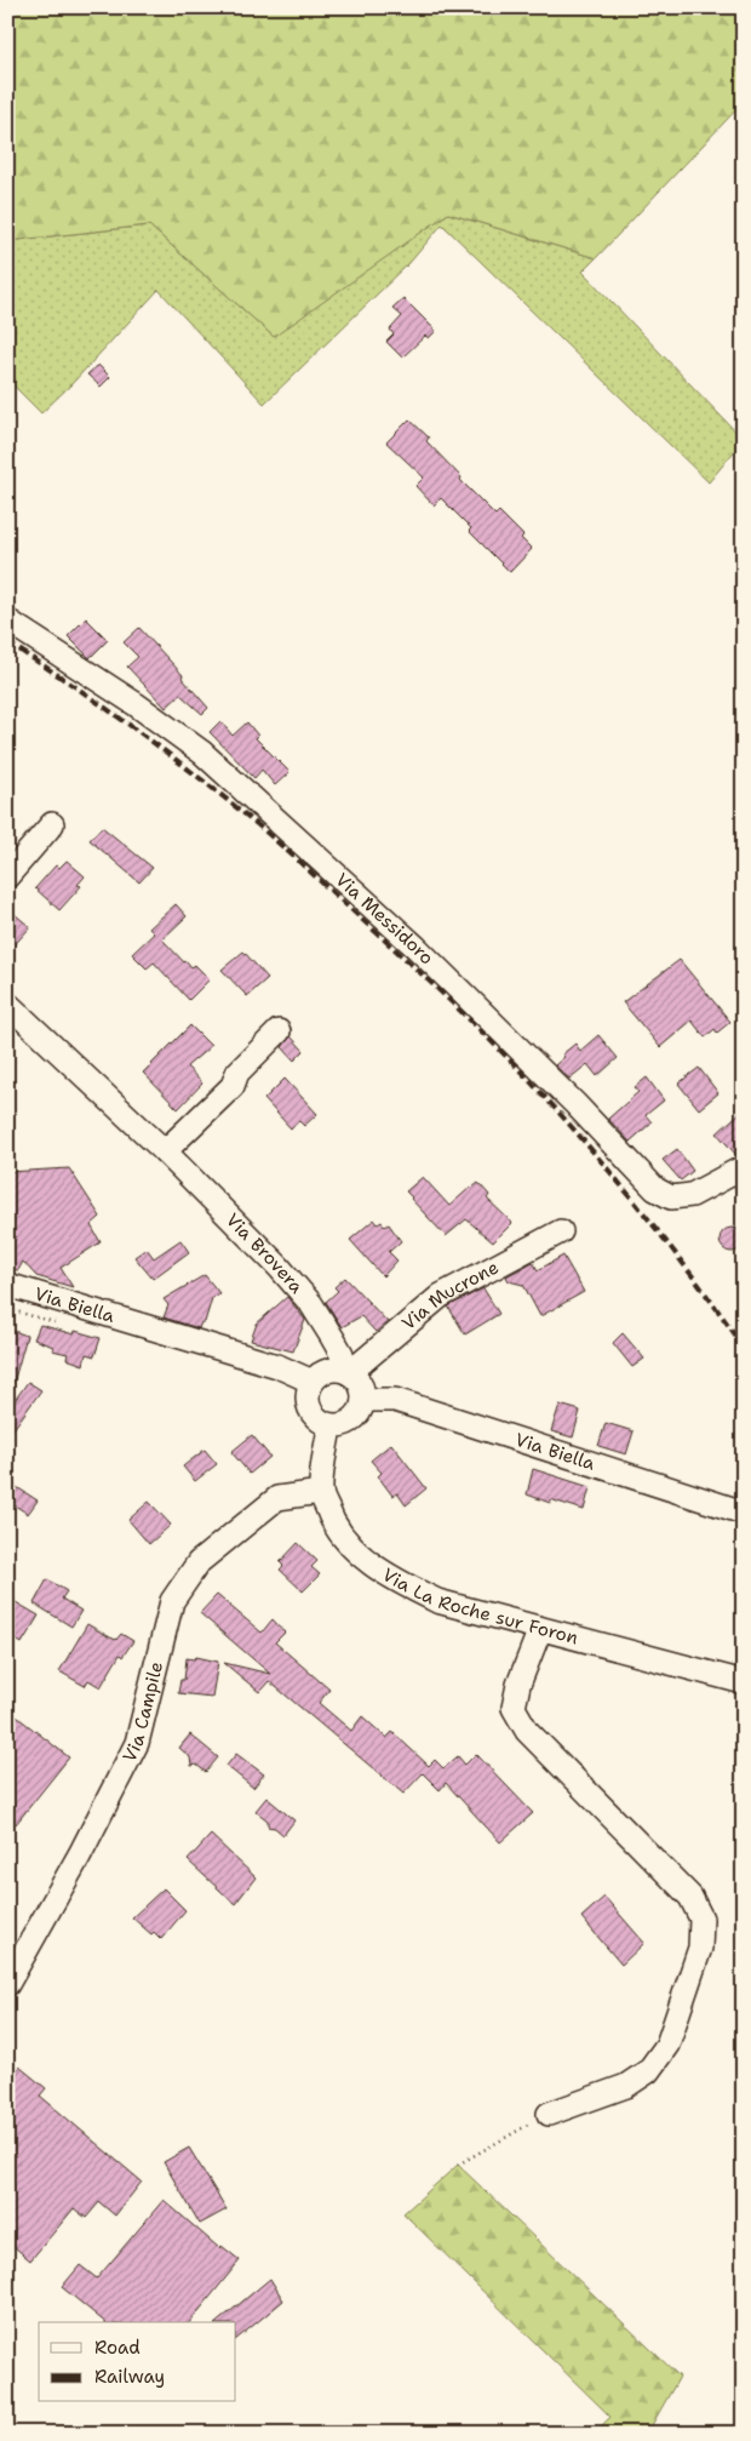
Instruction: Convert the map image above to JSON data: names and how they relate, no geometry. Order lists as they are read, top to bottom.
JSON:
{
  "streets": {
    "street": [
      "Via Messidoro",
      "Via Brovera",
      "Via Mucrone",
      "Via Biella",
      "Via La Roche sur Foron",
      "Via Campile"
    ]
  },
  "crossings": [
    ["Via Brovera", "Via Mucrone"],
    ["Via Brovera", "Via Biella"],
    ["Via Brovera", "Via La Roche sur Foron"],
    ["Via Mucrone", "Via Biella"],
    ["Via Mucrone", "Via La Roche sur Foron"],
    ["Via Biella", "Via La Roche sur Foron"],
    ["Via La Roche sur Foron", "Via Campile"]
  ],
  "legend": ["Road", "Railway"]
}
